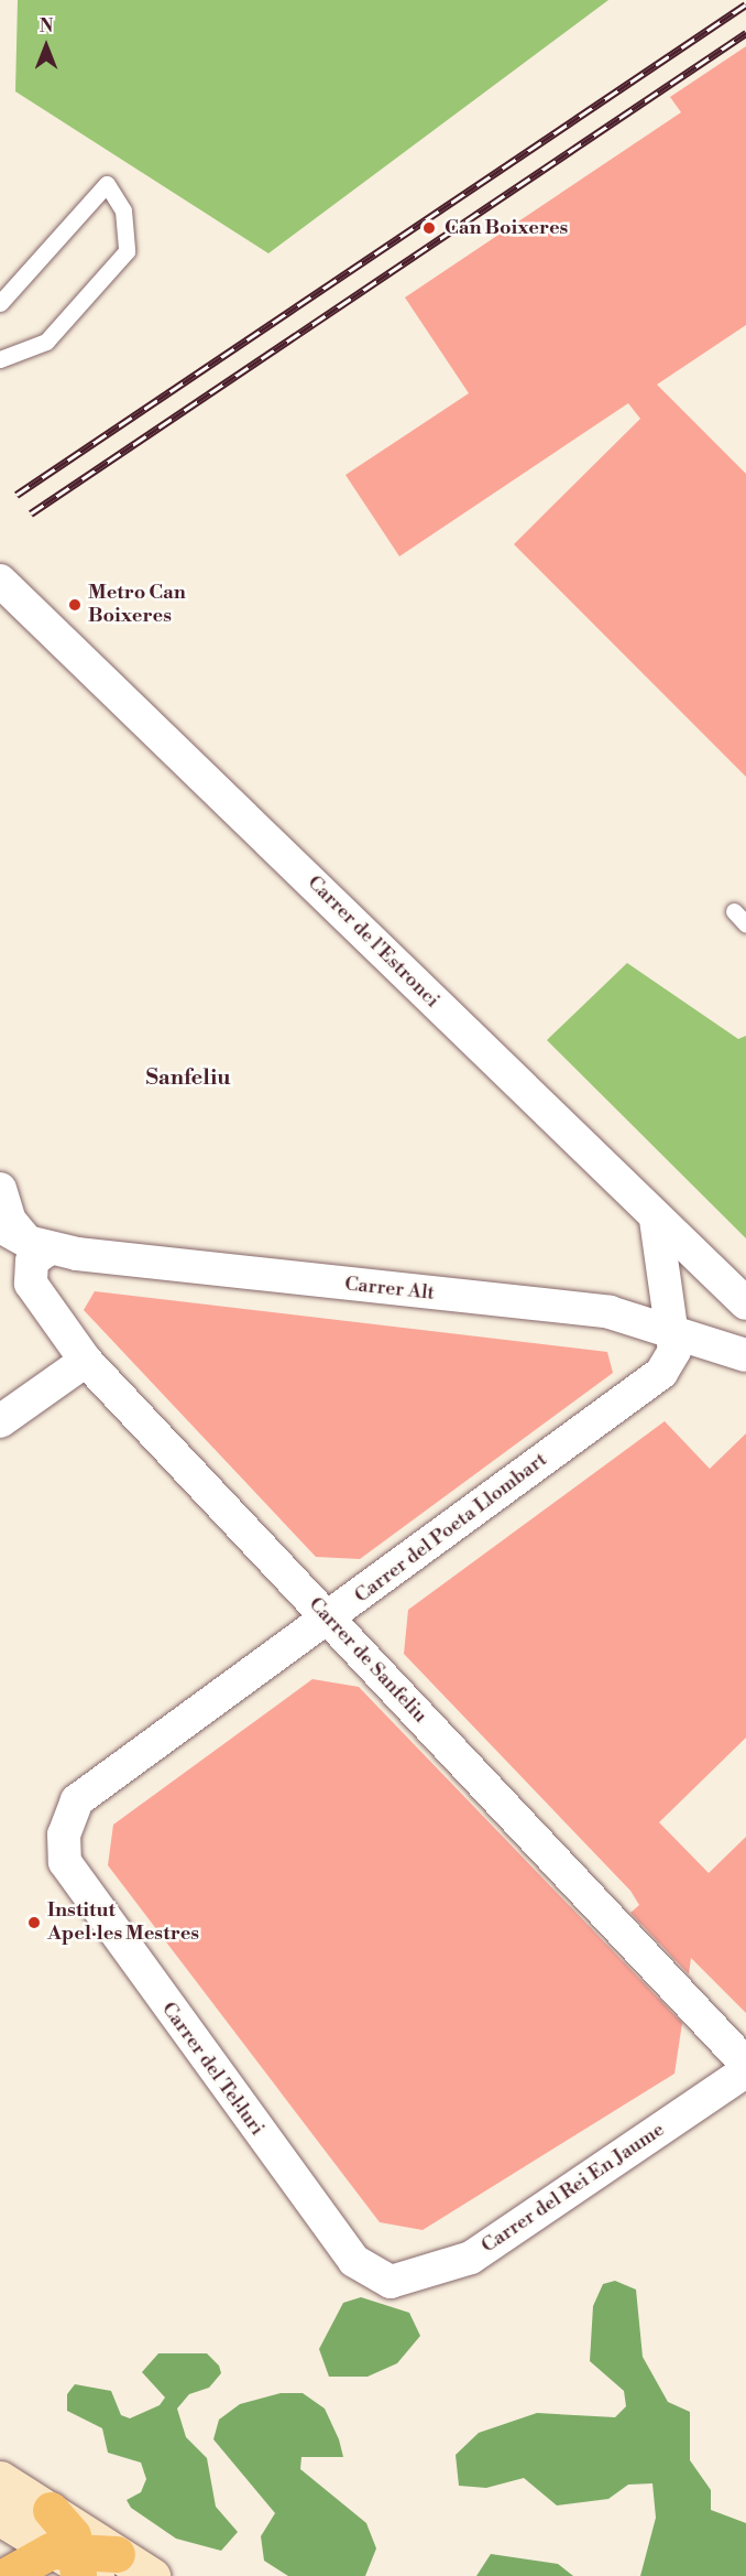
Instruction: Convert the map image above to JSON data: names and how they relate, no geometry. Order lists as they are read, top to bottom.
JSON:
{
  "streets": {
    "street": [
      "Carrer de l'Estronci",
      "Carrer Alt",
      "Carrer del Poeta Llombart",
      "Carrer de Sanfeliu",
      "Carrer del Tel·luri",
      "Carrer del Rei En Jaume"
    ]
  },
  "crossings": [
    ["Carrer de l'Estronci", "Carrer del Poeta Llombart"],
    ["Carrer Alt", "Carrer del Poeta Llombart"],
    ["Carrer Alt", "Carrer de Sanfeliu"],
    ["Carrer del Poeta Llombart", "Carrer de Sanfeliu"],
    ["Carrer del Poeta Llombart", "Carrer del Tel·luri"],
    ["Carrer del Tel·luri", "Carrer del Rei En Jaume"]
  ],
  "districts": ["Sanfeliu"],
  "places": ["Can Boixeres", "Metro Can Boixeres", "Institut Apel·les Mestres"],
  "north": "top"
}
